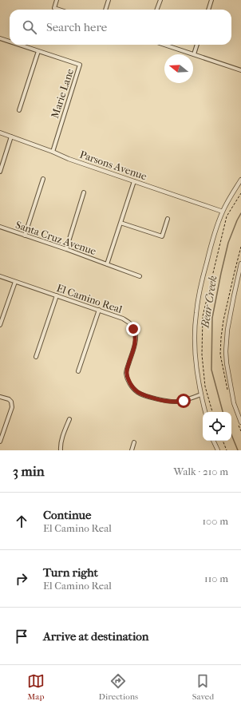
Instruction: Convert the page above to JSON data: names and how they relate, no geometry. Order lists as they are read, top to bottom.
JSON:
{
  "streets": {
    "street": [
      "Marie Lane",
      "Parsons Avenue",
      "Santa Cruz Avenue",
      "El Camino Real"
    ]
  },
  "crossings": [
    ["Marie Lane", "Parsons Avenue"]
  ],
  "water": ["Bear Creek"],
  "north": "left",
  "page": {
    "search": "Search here",
    "heading": ["3 min", "Walk · 210 m"],
    "list": [
      ["Continue", "El Camino Real", "100 m"],
      ["Turn right", "El Camino Real", "110 m"],
      "Arrive at destination"
    ],
    "nav": ["Map", "Directions", "Saved"]
  }
}
